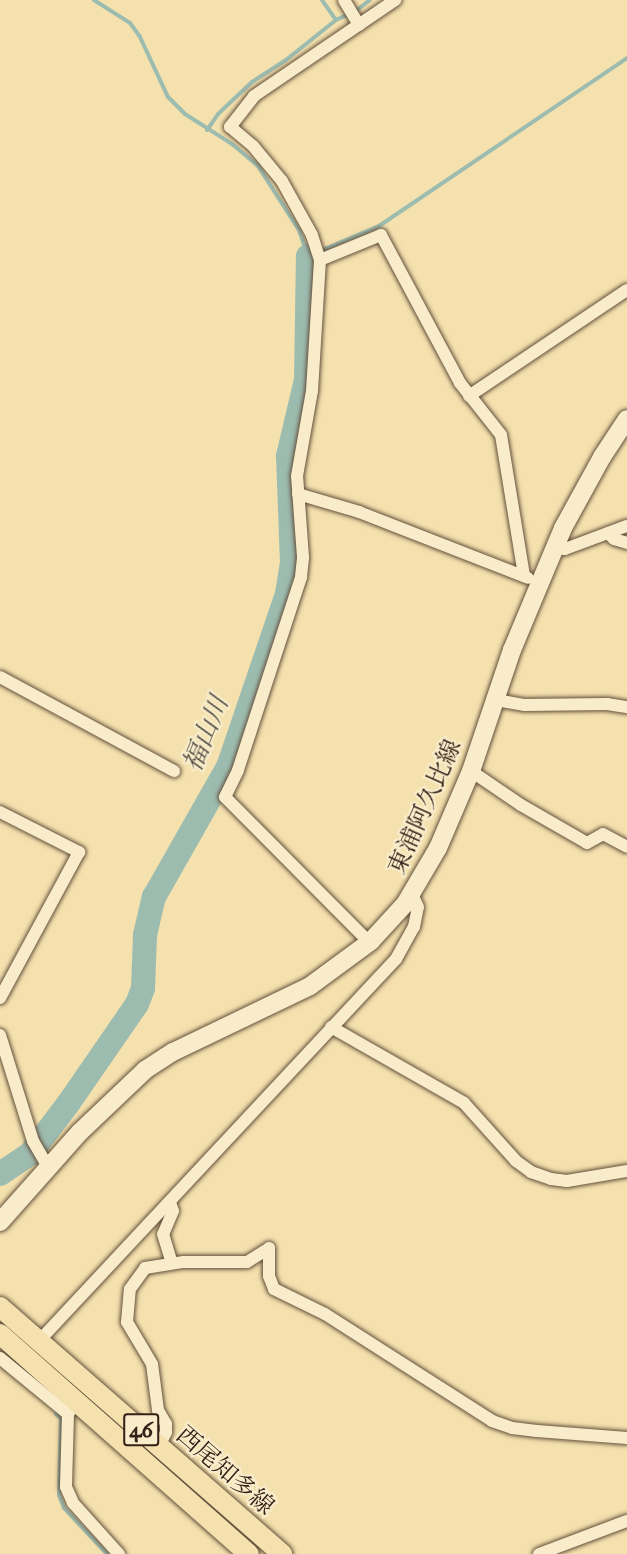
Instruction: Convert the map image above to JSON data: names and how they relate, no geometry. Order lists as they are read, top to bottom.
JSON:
{
  "streets": {
    "main road": ["東浦阿久比線", "46", "西尾知多線"]
  },
  "water": ["福山川"]
}
